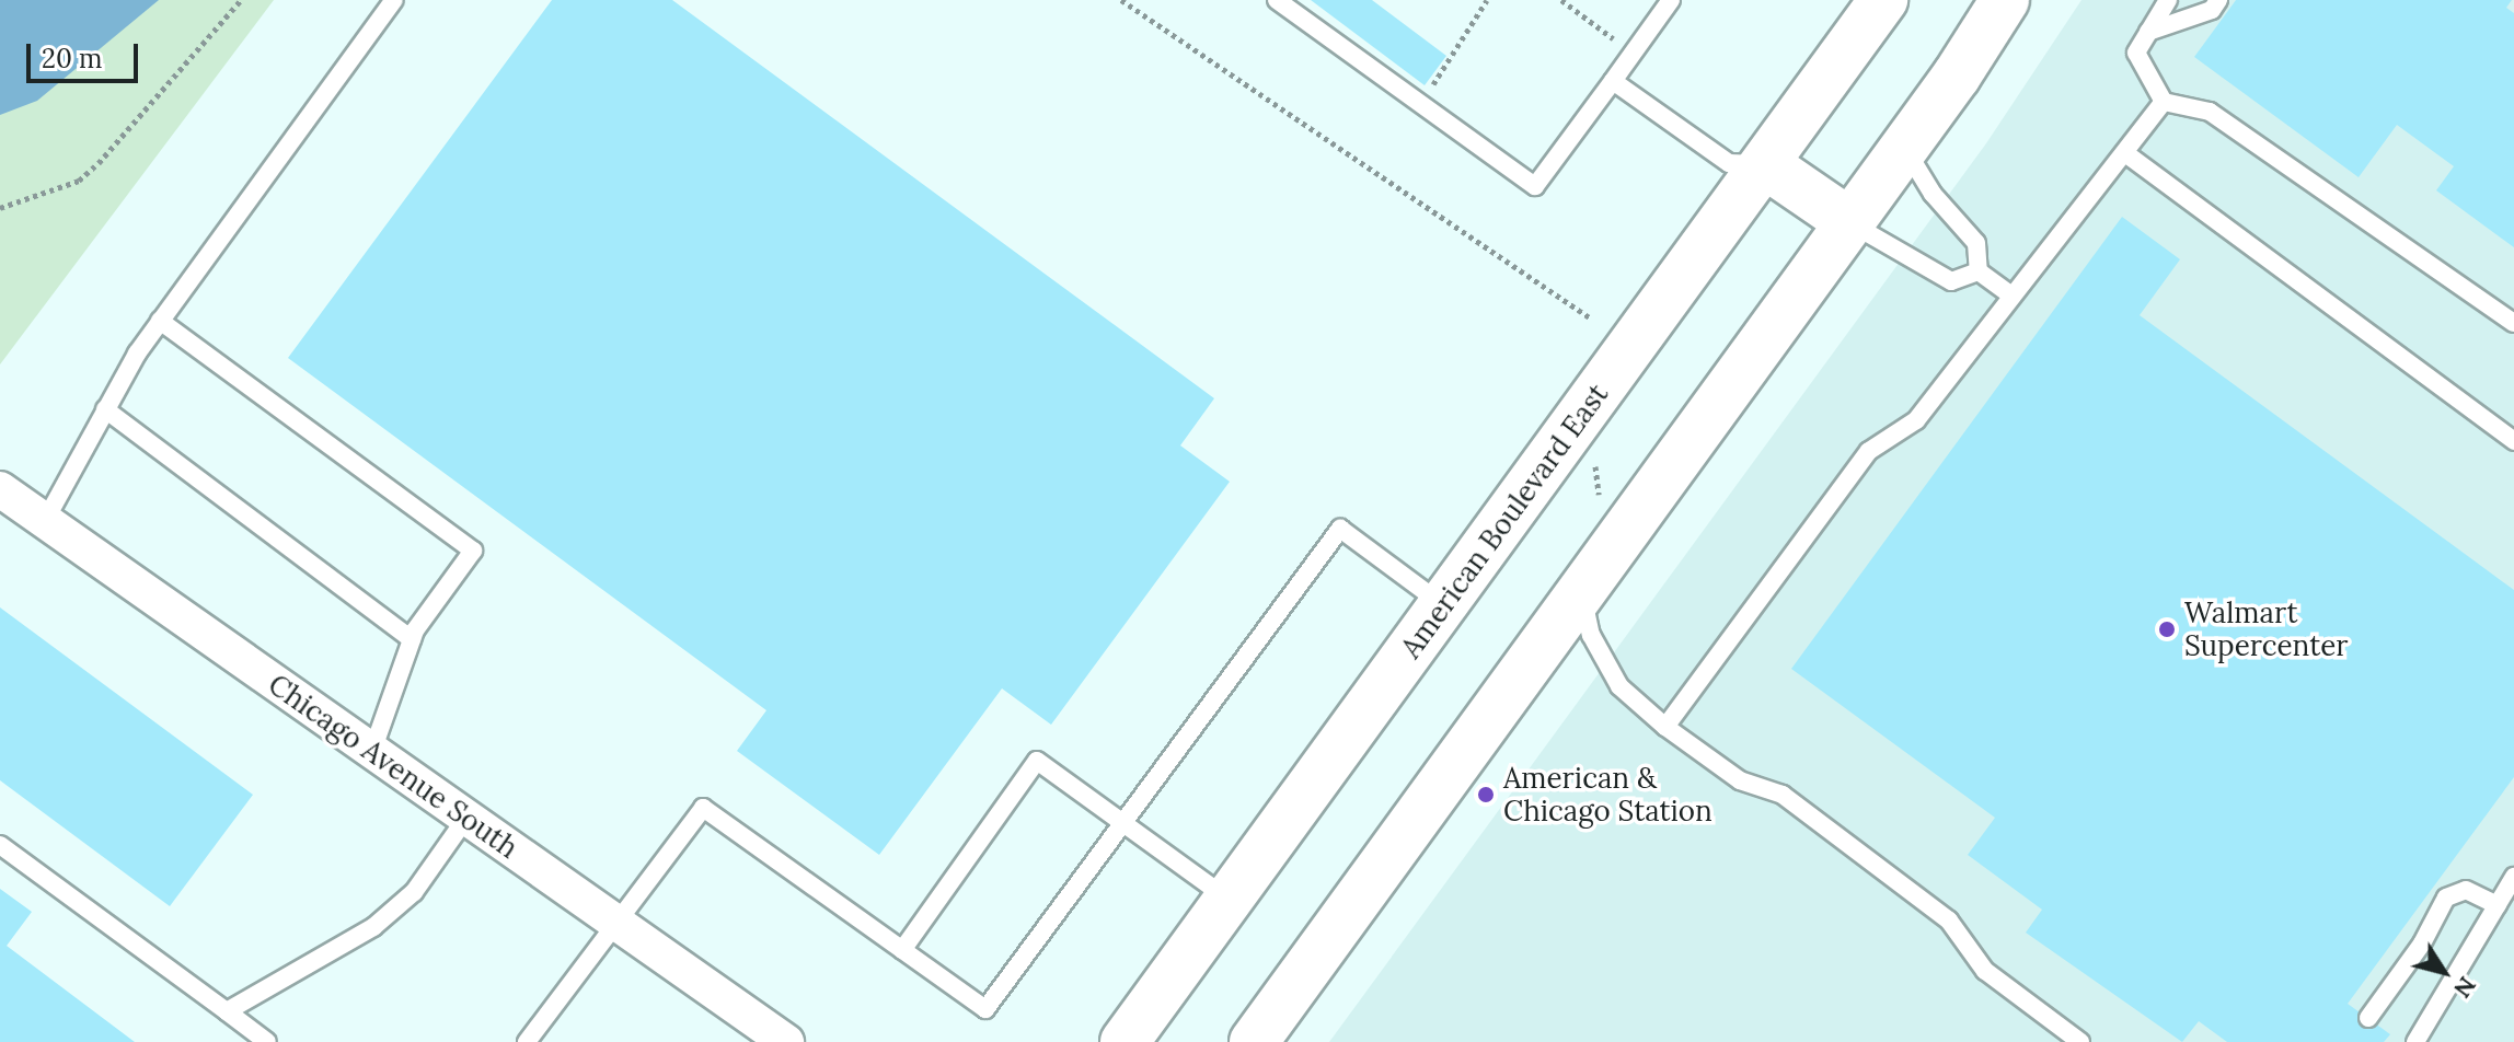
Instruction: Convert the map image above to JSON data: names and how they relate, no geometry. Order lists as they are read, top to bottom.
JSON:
{
  "streets": {
    "main road": ["American Boulevard East"],
    "street": ["Chicago Avenue South"]
  },
  "places": ["Walmart Supercenter", "American & Chicago Station"],
  "scale_bar": "20 m",
  "north": "bottom right"
}
